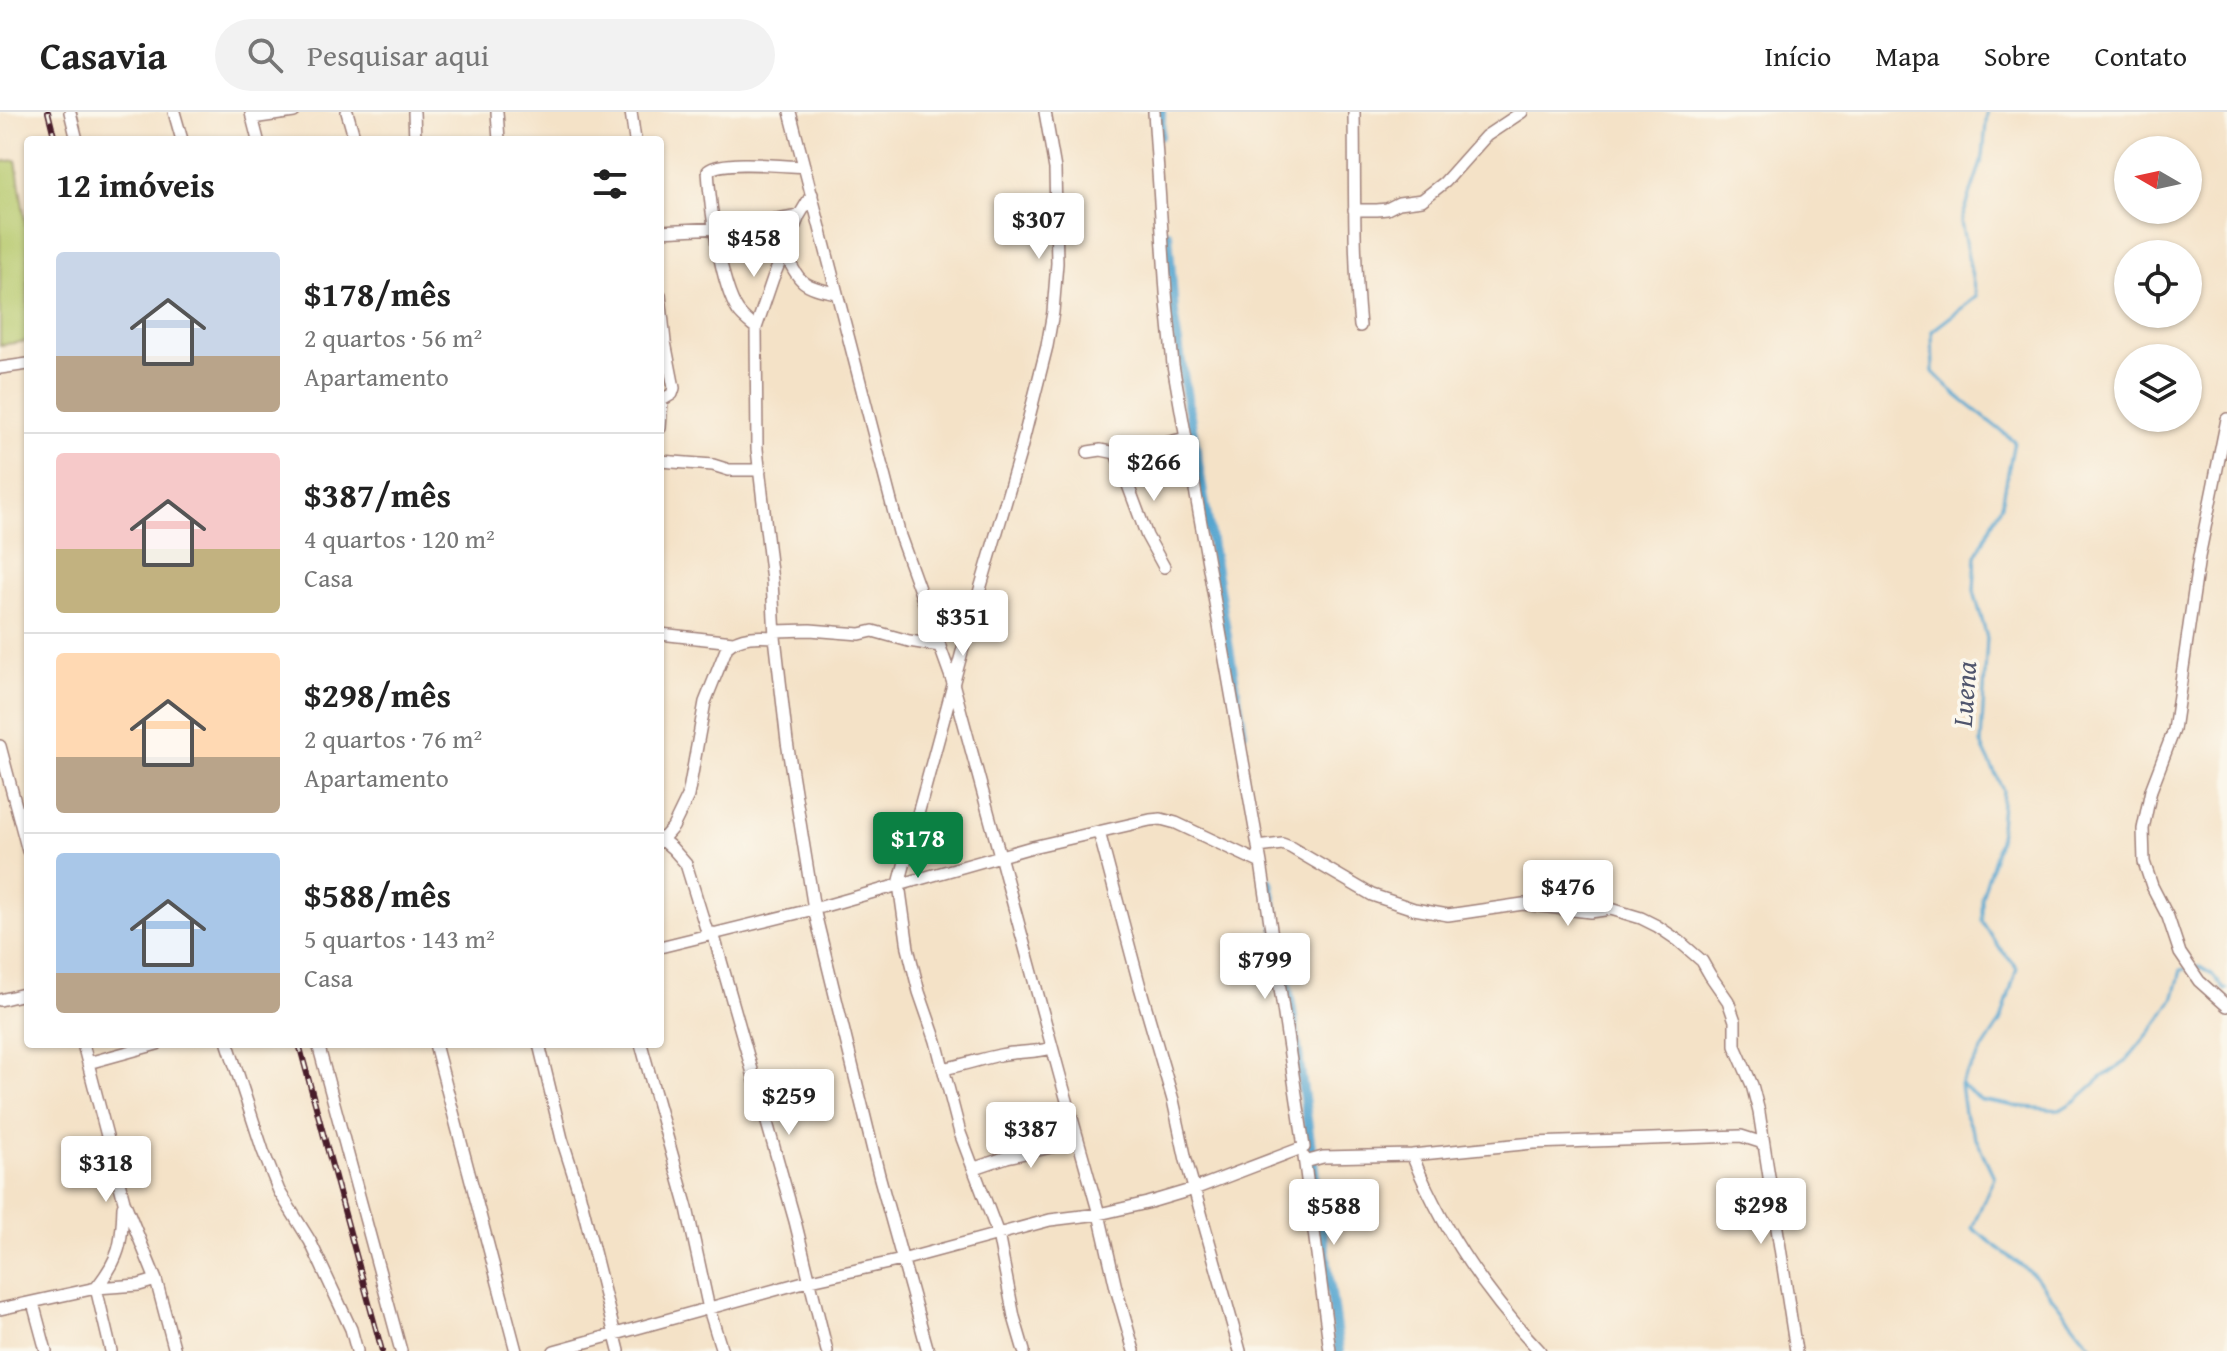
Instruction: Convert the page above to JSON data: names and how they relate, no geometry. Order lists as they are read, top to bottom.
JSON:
{
  "water": ["Luena"],
  "north": "left",
  "page": {
    "header": "Casavia",
    "search": "Pesquisar aqui",
    "nav": [
      "Início",
      "Mapa",
      "Sobre",
      "Contato"
    ],
    "heading": "12 imóveis",
    "price": [
      "$307",
      "$458",
      "$266",
      "$351",
      "$178",
      "$476",
      "$799",
      "$259",
      "$387",
      "$318",
      "$298",
      "$588"
    ],
    "list": [
      {
        "name": "$178/mês",
        "note": "2 quartos · 56 m² · Apartamento"
      },
      {
        "name": "$387/mês",
        "note": "4 quartos · 120 m² · Casa"
      },
      {
        "name": "$298/mês",
        "note": "2 quartos · 76 m² · Apartamento"
      },
      {
        "name": "$588/mês",
        "note": "5 quartos · 143 m² · Casa"
      }
    ]
  }
}
